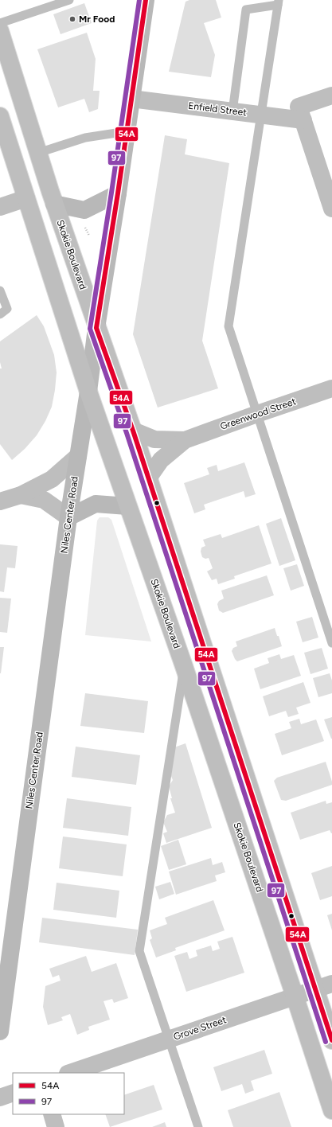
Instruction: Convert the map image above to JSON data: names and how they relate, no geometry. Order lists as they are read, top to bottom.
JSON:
{
  "streets": {
    "main road": [
      "Enfield Street",
      "Skokie Boulevard",
      "Greenwood Street",
      "Niles Center Road",
      "Grove Street"
    ]
  },
  "crossings": [
    ["Enfield Street", "Niles Center Road"],
    ["Skokie Boulevard", "Greenwood Street"],
    ["Skokie Boulevard", "Niles Center Road"],
    ["Skokie Boulevard", "Grove Street"]
  ],
  "places": ["Mr Food"],
  "lines": ["transit line 54A", "transit line 97"],
  "legend": ["54A", "97"]
}
